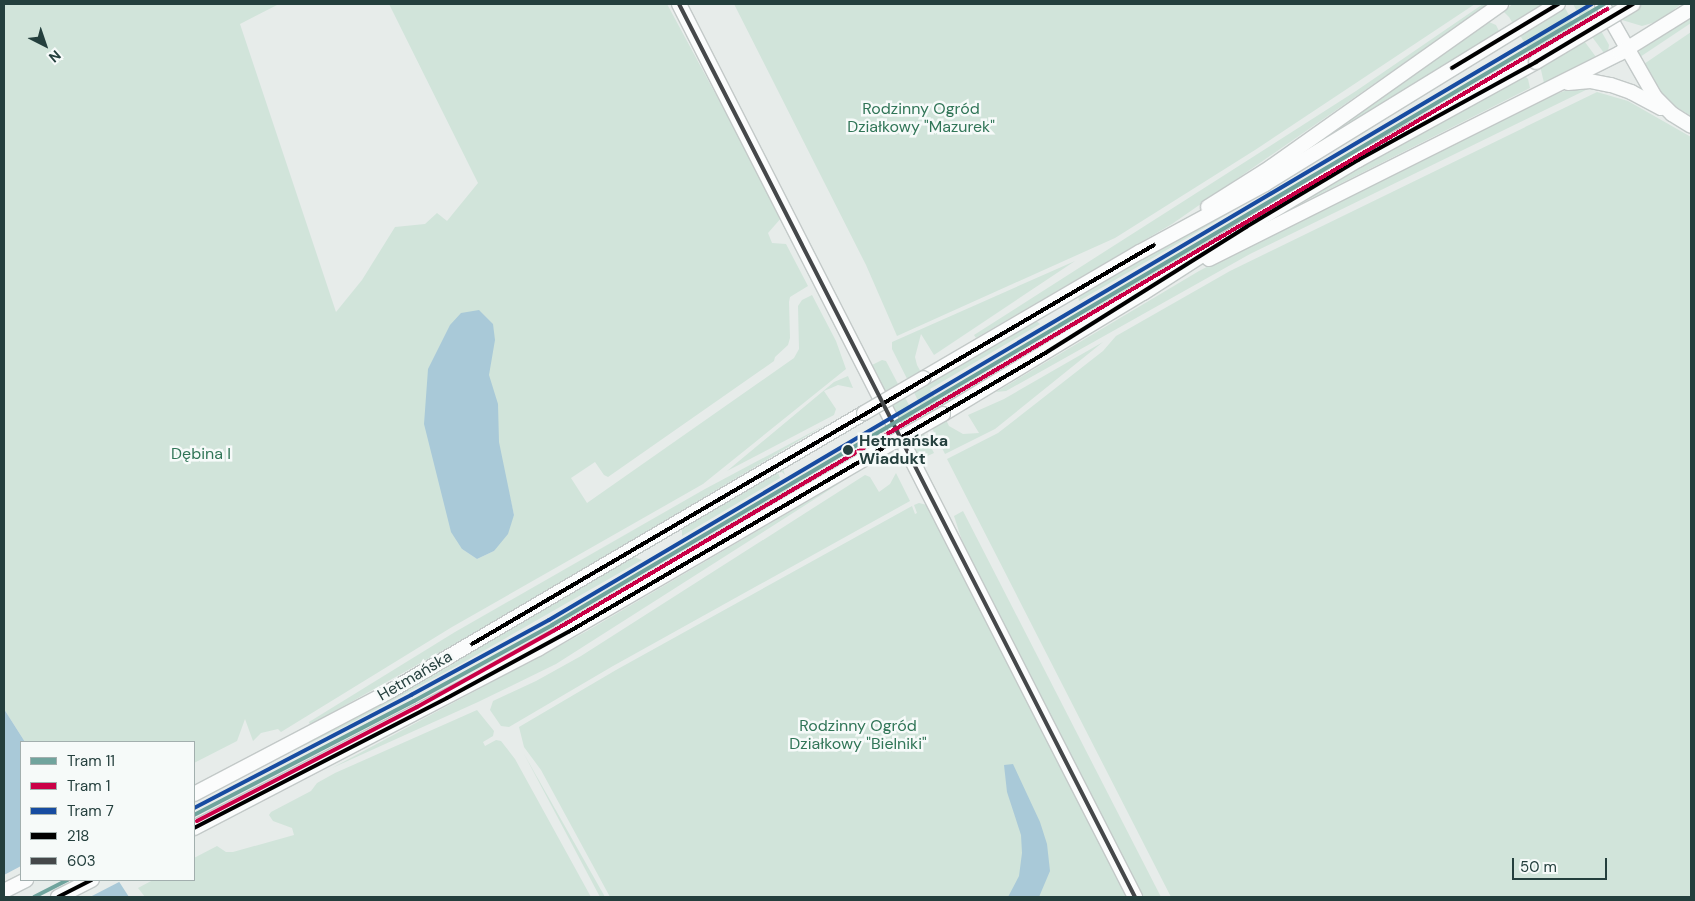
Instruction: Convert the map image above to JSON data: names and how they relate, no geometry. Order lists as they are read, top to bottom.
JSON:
{
  "streets": {
    "main road": ["Hetmańska"]
  },
  "parks": ["Rodzinny Ogród Działkowy \"Mazurek\"", "Dębina I", "Rodzinny Ogród Działkowy \"Bielniki\""],
  "places": ["Hetmańska Wiadukt"],
  "lines": [
    "tram line 11",
    "tram line 7",
    "transit line 218",
    "transit line 603",
    "tram line 1"
  ],
  "legend": [
    "Tram 11",
    "Tram 1",
    "Tram 7",
    "218",
    "603"
  ],
  "scale_bar": "50 m",
  "north": "bottom right"
}
